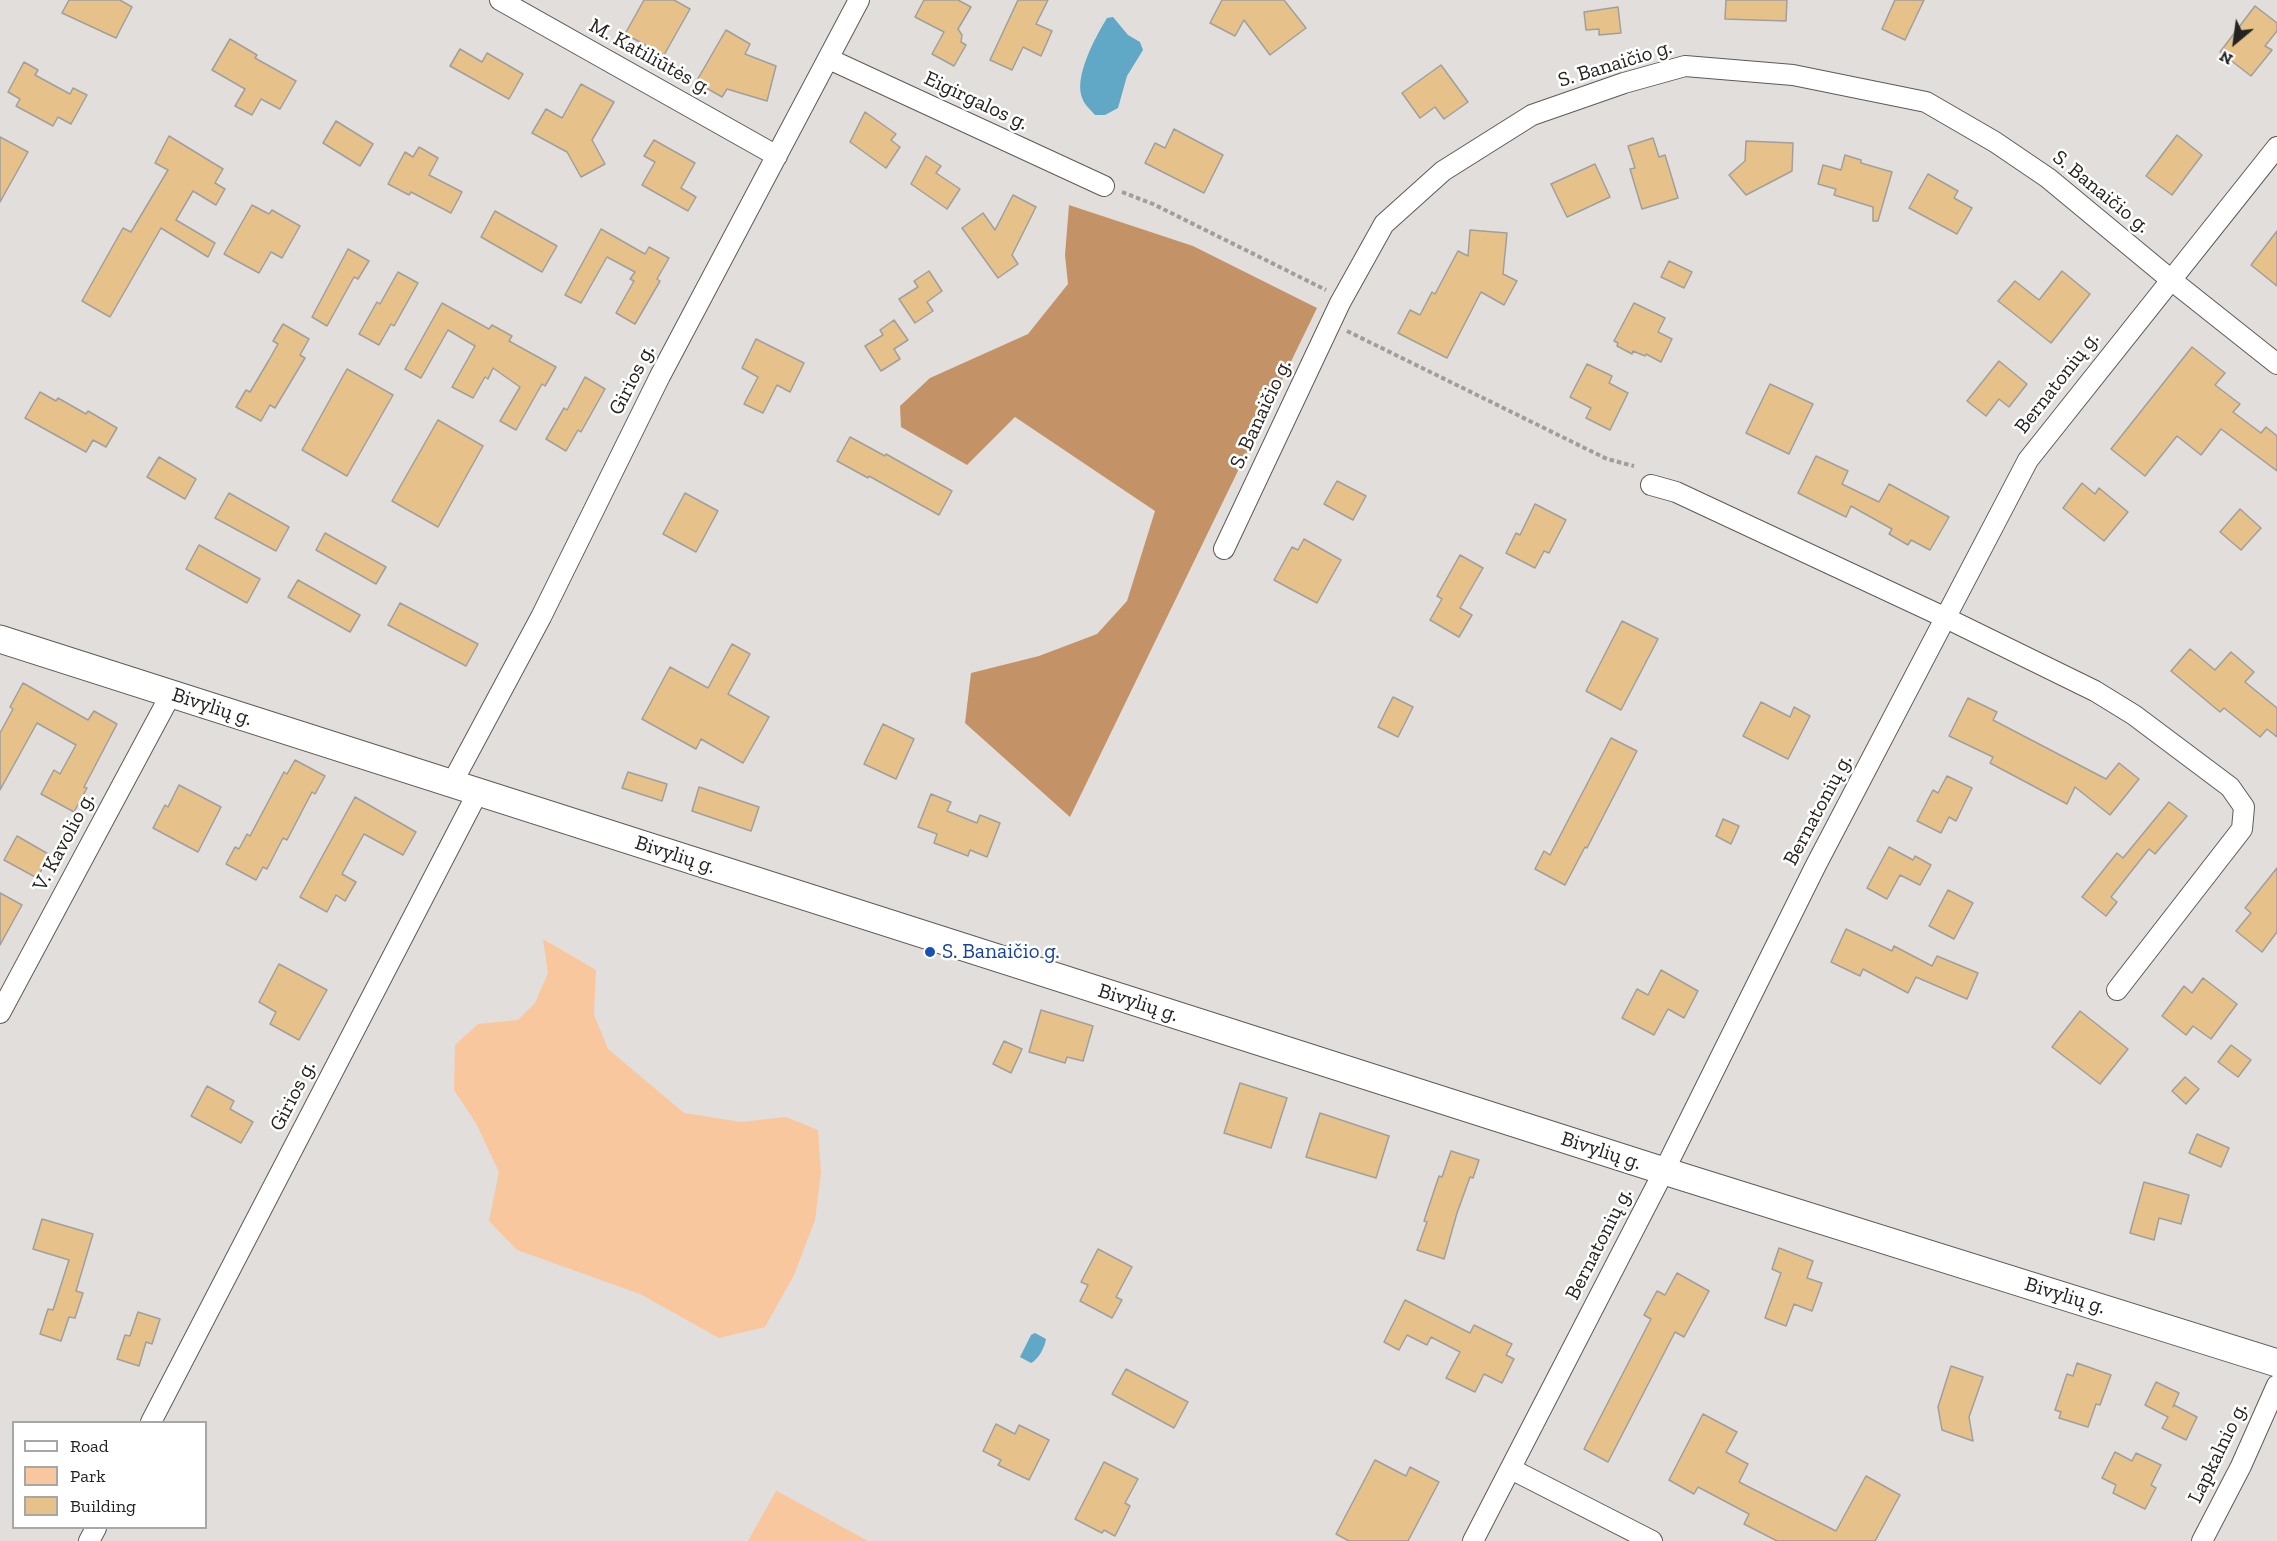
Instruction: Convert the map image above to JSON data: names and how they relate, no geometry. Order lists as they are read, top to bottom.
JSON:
{
  "streets": {
    "street": [
      "M. Katiliūtės g.",
      "S. Banaičio g.",
      "Eigirgalos g.",
      "Girios g.",
      "Bernatonių g.",
      "Bivylių g.",
      "V. Kavolio g.",
      "Lapkalnio g."
    ]
  },
  "crossings": [
    ["M. Katiliūtės g.", "Girios g."],
    ["S. Banaičio g.", "Bernatonių g."],
    ["Eigirgalos g.", "Girios g."],
    ["Girios g.", "Bivylių g."],
    ["Bernatonių g.", "Bivylių g."],
    ["Bivylių g.", "V. Kavolio g."]
  ],
  "places": ["S. Banaičio g."],
  "legend": ["Road", "Park", "Building"],
  "north": "bottom left"
}
